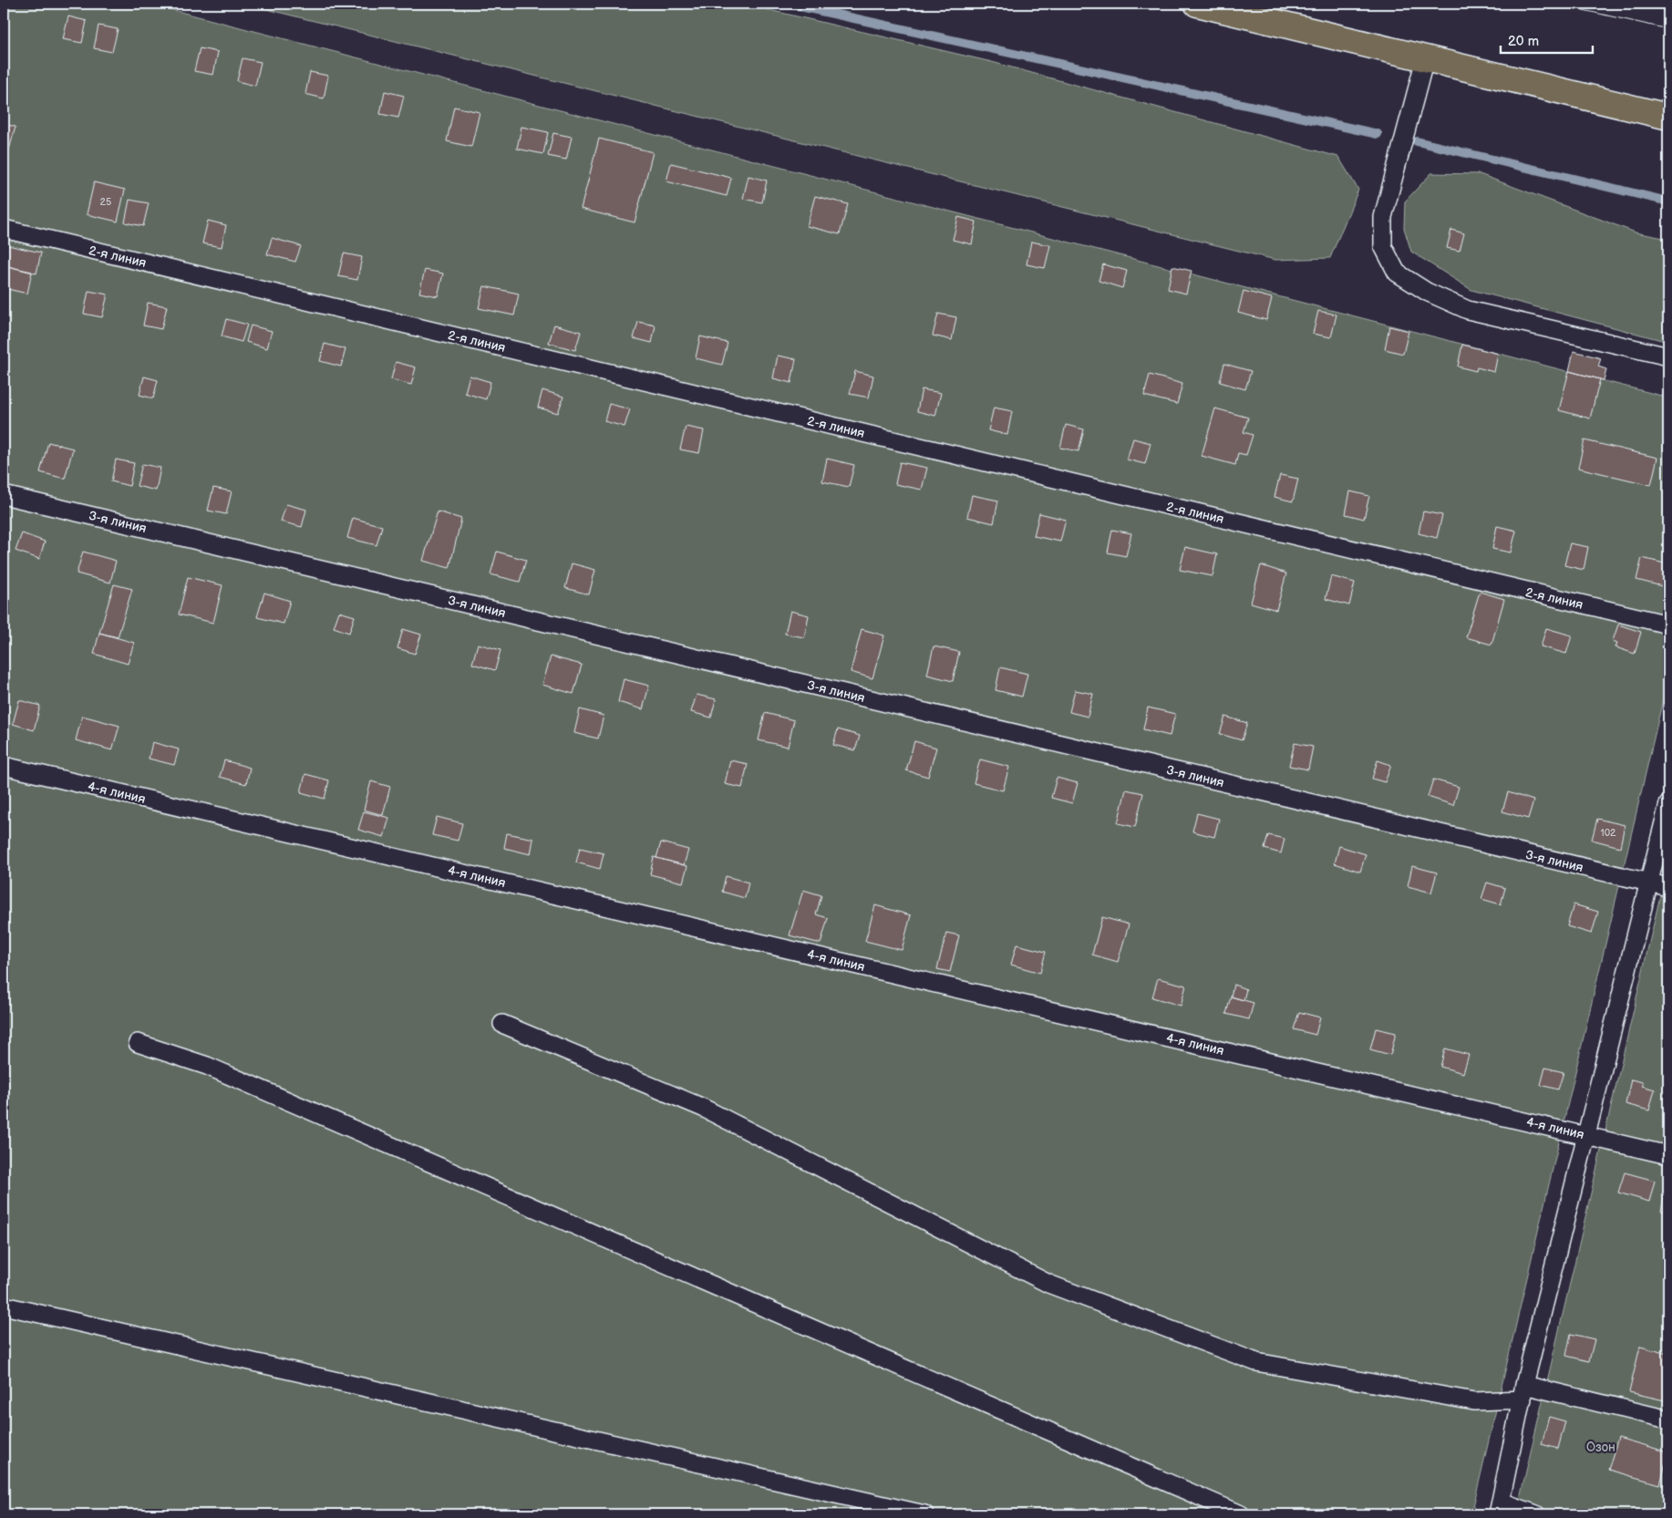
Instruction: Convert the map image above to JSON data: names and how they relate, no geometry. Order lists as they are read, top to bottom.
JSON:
{
  "streets": {
    "lane": ["2-я линия", "3-я линия", "4-я линия"]
  },
  "parks": ["Озон"],
  "house_numbers": ["25", "102"],
  "scale_bar": "20 m"
}
